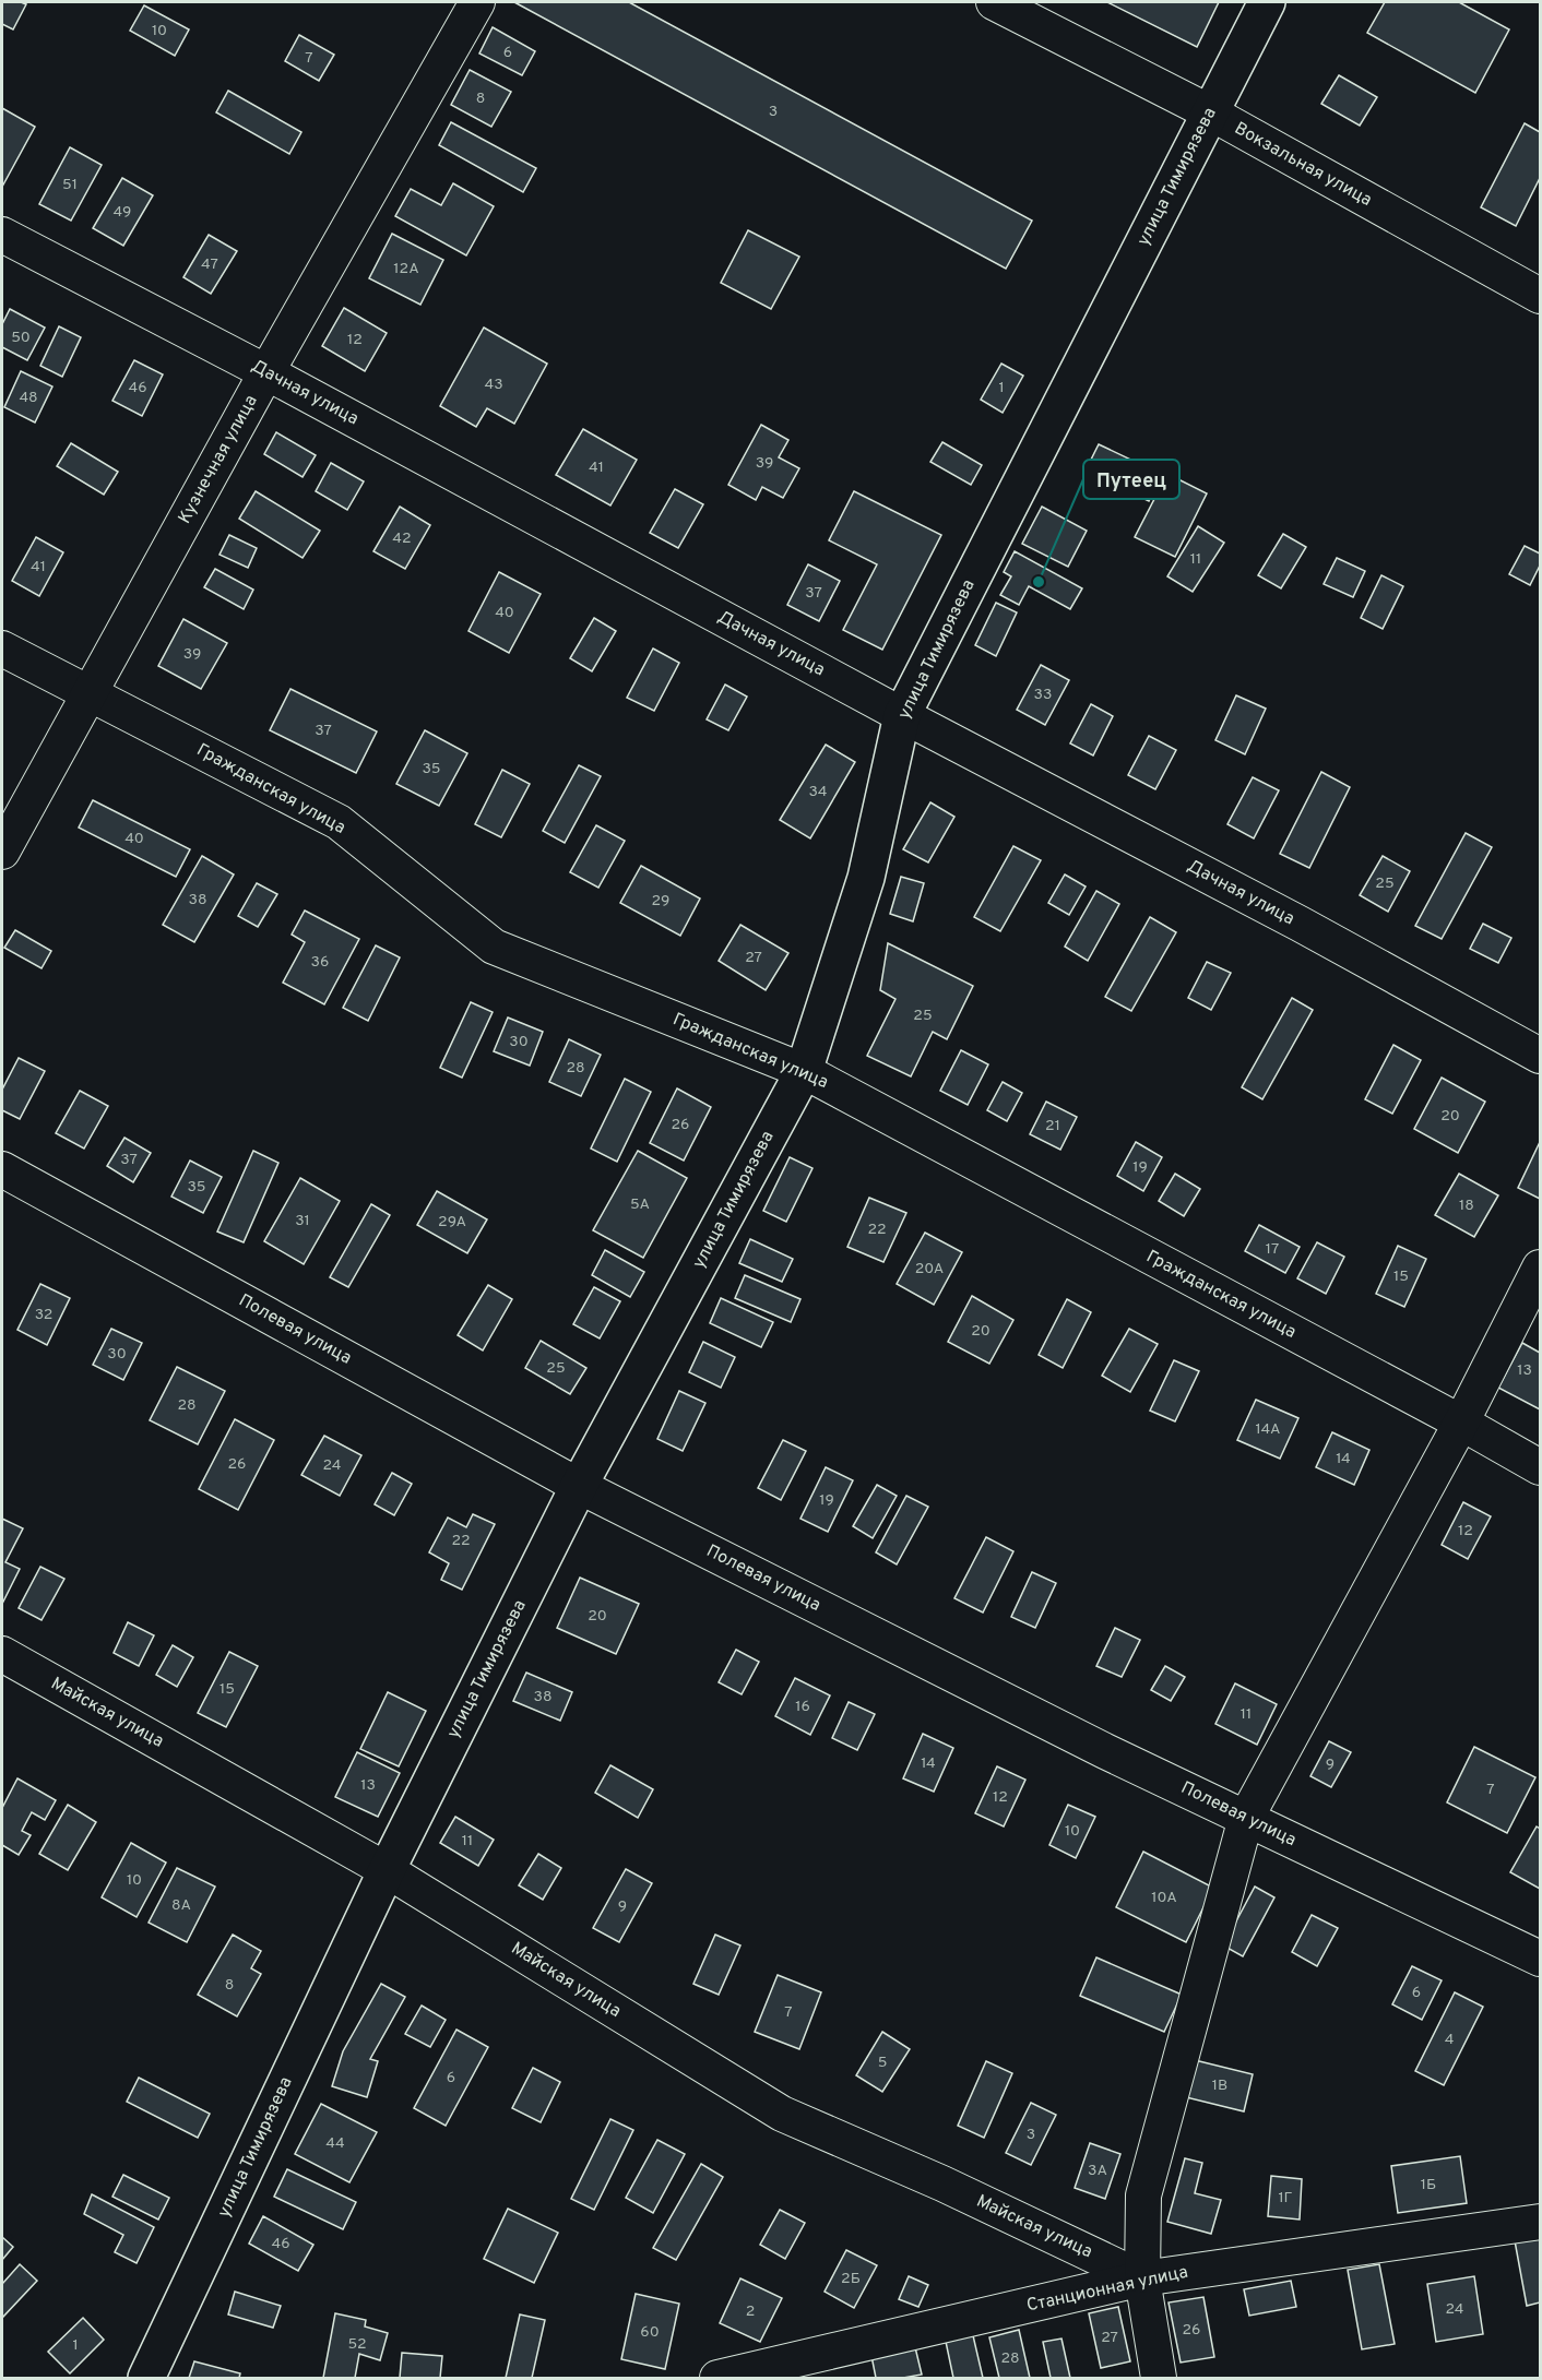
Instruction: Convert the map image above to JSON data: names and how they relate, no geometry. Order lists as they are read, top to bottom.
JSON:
{
  "streets": {
    "main road": ["улица Тимирязева"],
    "street": [
      "Вокзальная улица",
      "Дачная улица",
      "Кузнечная улица",
      "Гражданская улица",
      "Полевая улица",
      "Майская улица",
      "Станционная улица"
    ]
  },
  "crossings": [
    ["Вокзальная улица", "улица Тимирязева"],
    ["улица Тимирязева", "Дачная улица"],
    ["улица Тимирязева", "Гражданская улица"],
    ["улица Тимирязева", "Полевая улица"],
    ["улица Тимирязева", "Майская улица"],
    ["Дачная улица", "Кузнечная улица"],
    ["Кузнечная улица", "Гражданская улица"],
    ["Майская улица", "Станционная улица"]
  ],
  "places": ["Путеец"],
  "house_numbers": [
    "10",
    "6",
    "7",
    "8",
    "3",
    "51",
    "49",
    "47",
    "12А",
    "50",
    "12",
    "43",
    "46",
    "1",
    "48",
    "39",
    "41",
    "42",
    "11",
    "41",
    "37",
    "40",
    "39",
    "33",
    "37",
    "35",
    "34",
    "40",
    "25",
    "38",
    "29",
    "27",
    "36",
    "25",
    "30",
    "28",
    "20",
    "26",
    "21",
    "37",
    "19",
    "35",
    "5А",
    "18",
    "31",
    "29А",
    "22",
    "17",
    "20А",
    "15",
    "32",
    "20",
    "30",
    "25",
    "13",
    "28",
    "14А",
    "14",
    "26",
    "24",
    "19",
    "12",
    "22",
    "20",
    "15",
    "38",
    "16",
    "11",
    "14",
    "9",
    "13",
    "7",
    "12",
    "10",
    "11",
    "10",
    "10А",
    "8А",
    "9",
    "8",
    "6",
    "7",
    "4",
    "5",
    "6",
    "1В",
    "3",
    "44",
    "3А",
    "1Б",
    "1Г",
    "46",
    "2Б",
    "24",
    "2",
    "26",
    "60",
    "27",
    "52",
    "1",
    "28"
  ]
}
